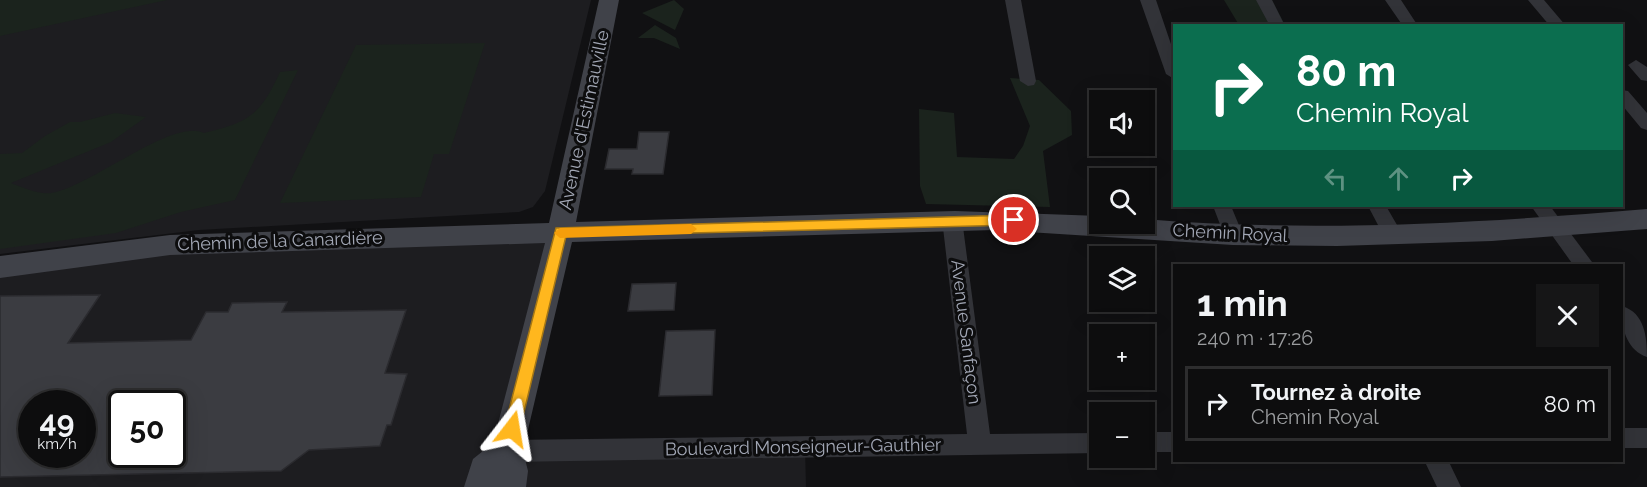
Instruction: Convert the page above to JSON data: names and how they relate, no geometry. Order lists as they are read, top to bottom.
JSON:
{
  "streets": {
    "main road": ["Avenue d'Estimauville", "Chemin Royal", "Chemin de la Canardière"],
    "street": ["Avenue Sanfaçon", "Boulevard Monseigneur-Gauthier"]
  },
  "crossings": [
    ["Avenue d'Estimauville", "Chemin Royal"],
    ["Avenue d'Estimauville", "Chemin de la Canardière"],
    ["Avenue d'Estimauville", "Boulevard Monseigneur-Gauthier"],
    ["Chemin Royal", "Chemin de la Canardière"],
    ["Chemin Royal", "Avenue Sanfaçon"],
    ["Avenue Sanfaçon", "Boulevard Monseigneur-Gauthier"]
  ],
  "page": {
    "turn": ["80 m", "Chemin Royal"],
    "map_buttons": ["+", "−"],
    "heading": ["1 min", "240 m · 17:26"],
    "list": [
      {
        "name": "Tournez à droite",
        "note": "Chemin Royal",
        "value": "80 m"
      }
    ],
    "speed": "49 km/h",
    "limit": "50"
  }
}
